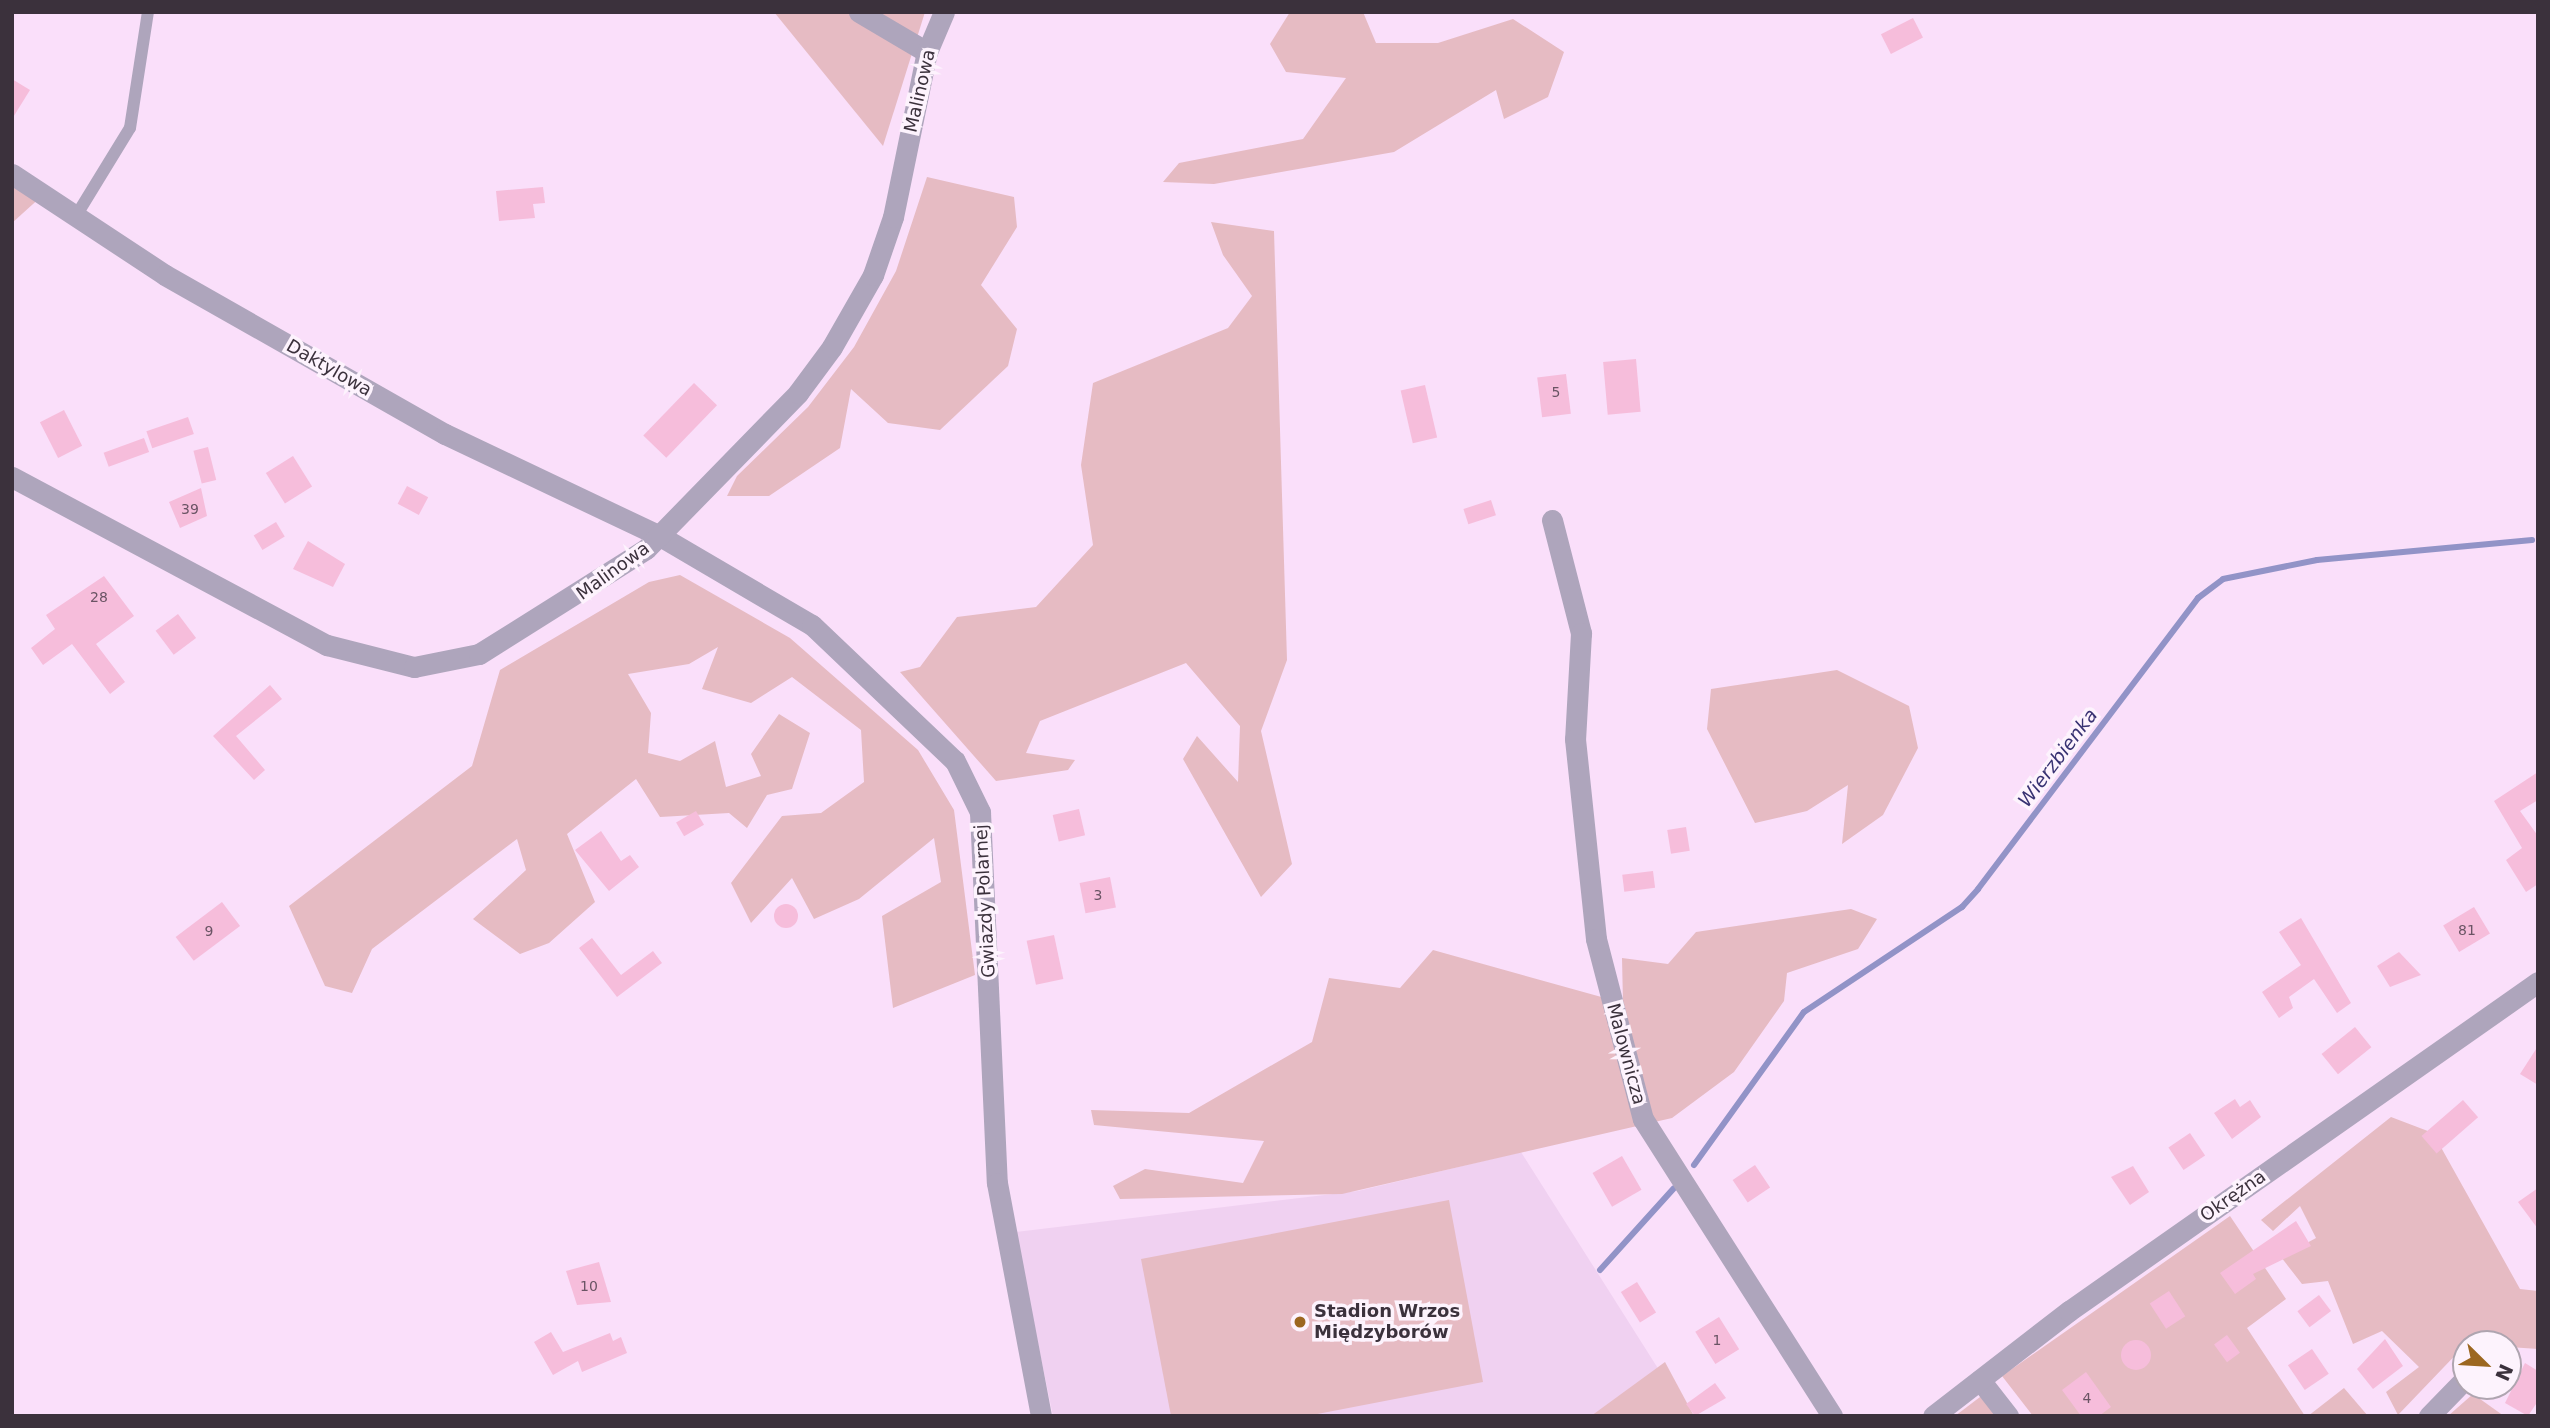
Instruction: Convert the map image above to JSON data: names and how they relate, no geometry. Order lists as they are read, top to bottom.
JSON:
{
  "streets": {
    "street": [
      "Malinowa",
      "Daktylowa",
      "Gwiazdy Polarnej",
      "Malownicza",
      "Okrężna"
    ]
  },
  "crossings": [
    ["Malinowa", "Daktylowa"],
    ["Malinowa", "Gwiazdy Polarnej"],
    ["Daktylowa", "Gwiazdy Polarnej"]
  ],
  "water": ["Wierzbienka"],
  "places": ["Stadion Wrzos Międzyborów"],
  "house_numbers": [
    "5",
    "39",
    "28",
    "3",
    "81",
    "9",
    "10",
    "1",
    "4"
  ],
  "north": "bottom right"
}
